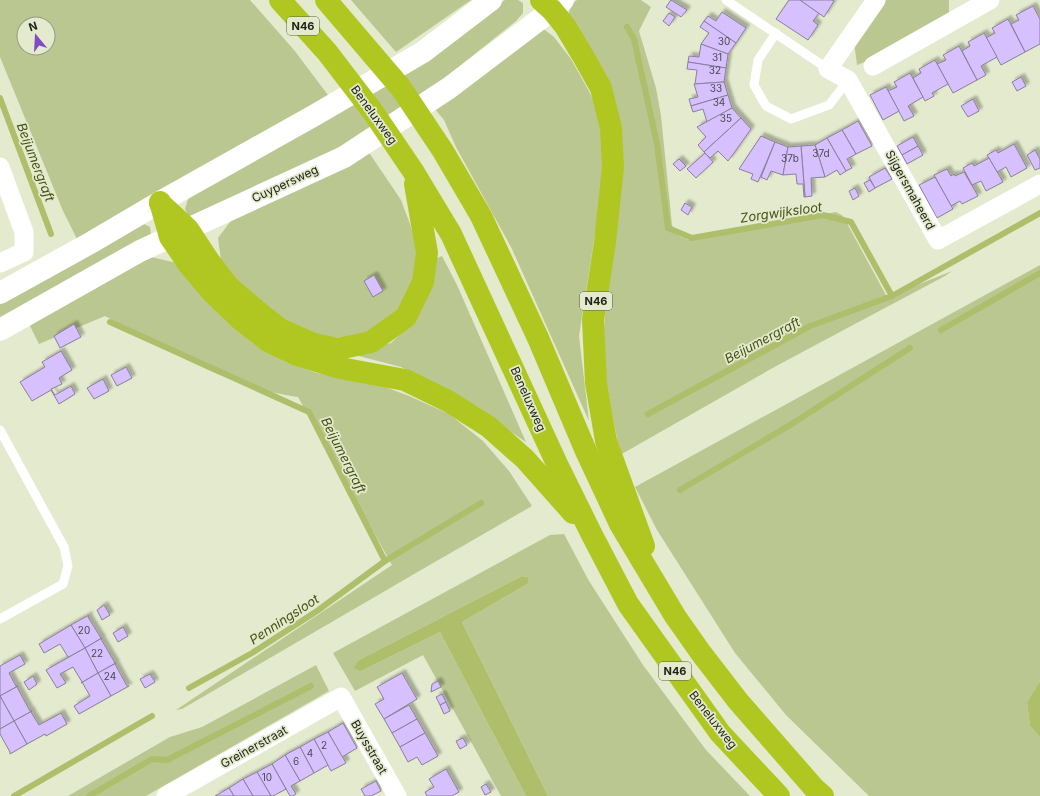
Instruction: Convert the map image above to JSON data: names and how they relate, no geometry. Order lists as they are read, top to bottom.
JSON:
{
  "streets": {
    "highway": ["N46", "Beneluxweg"],
    "street": [
      "Cuypersweg",
      "Sijgersmaheerd",
      "Greinerstraat",
      "Buysstraat"
    ]
  },
  "crossings": [
    ["N46", "Beneluxweg"],
    ["N46", "Cuypersweg"],
    ["Greinerstraat", "Buysstraat"]
  ],
  "water": ["Beijumergraft", "Zorgwijksloot", "Penningsloot"],
  "house_numbers": [
    "30",
    "31",
    "32",
    "33",
    "34",
    "35",
    "37d",
    "37b",
    "20",
    "22",
    "24",
    "2",
    "4",
    "6",
    "10"
  ],
  "north": "top"
}
